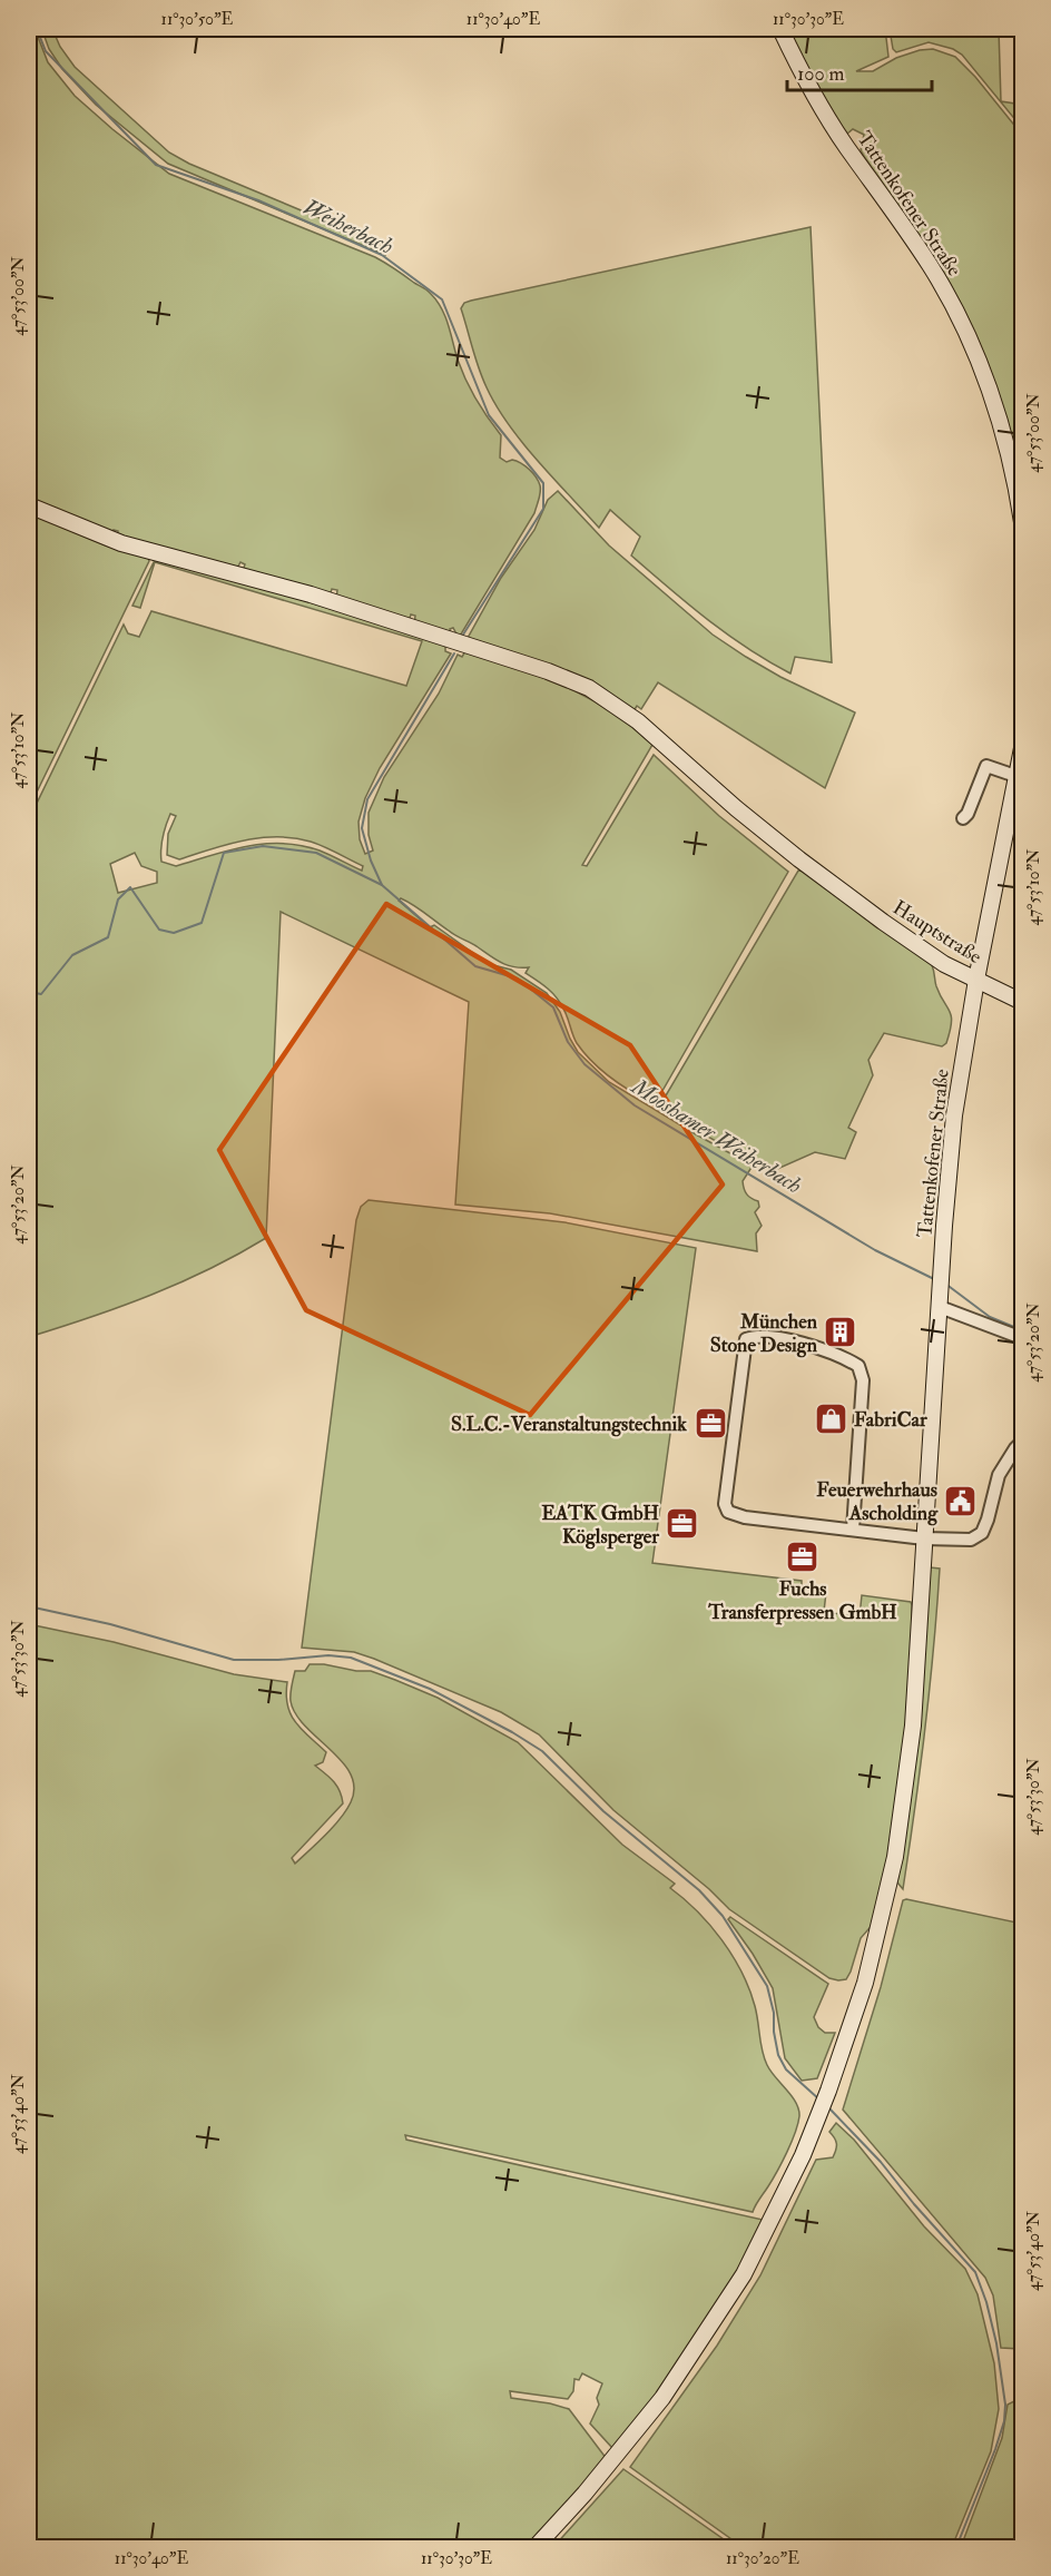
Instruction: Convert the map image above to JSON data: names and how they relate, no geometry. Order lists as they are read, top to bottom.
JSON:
{
  "streets": {
    "main road": ["Tattenkofener Straße", "Hauptstraße"]
  },
  "crossings": [
    ["Tattenkofener Straße", "Hauptstraße"]
  ],
  "water": ["Weiherbach", "Mooshamer Weiherbach"],
  "places": {
    "building": ["München Stone Design"],
    "shop": ["FabriCar"],
    "office": ["S.L.C.-Veranstaltungstechnik", "EATK GmbH Köglsperger", "Fuchs Transferpressen GmbH"],
    "public building": ["Feuerwehrhaus Ascholding"]
  },
  "scale_bar": "100 m",
  "coordinates": [
    "11°30'50\"E",
    "11°30'40\"E",
    "11°30'30\"E",
    "47°53'00\"N",
    "47°53'10\"N",
    "47°53'20\"N",
    "47°53'30\"N",
    "47°53'40\"N",
    "11°30'20\"E"
  ]
}
